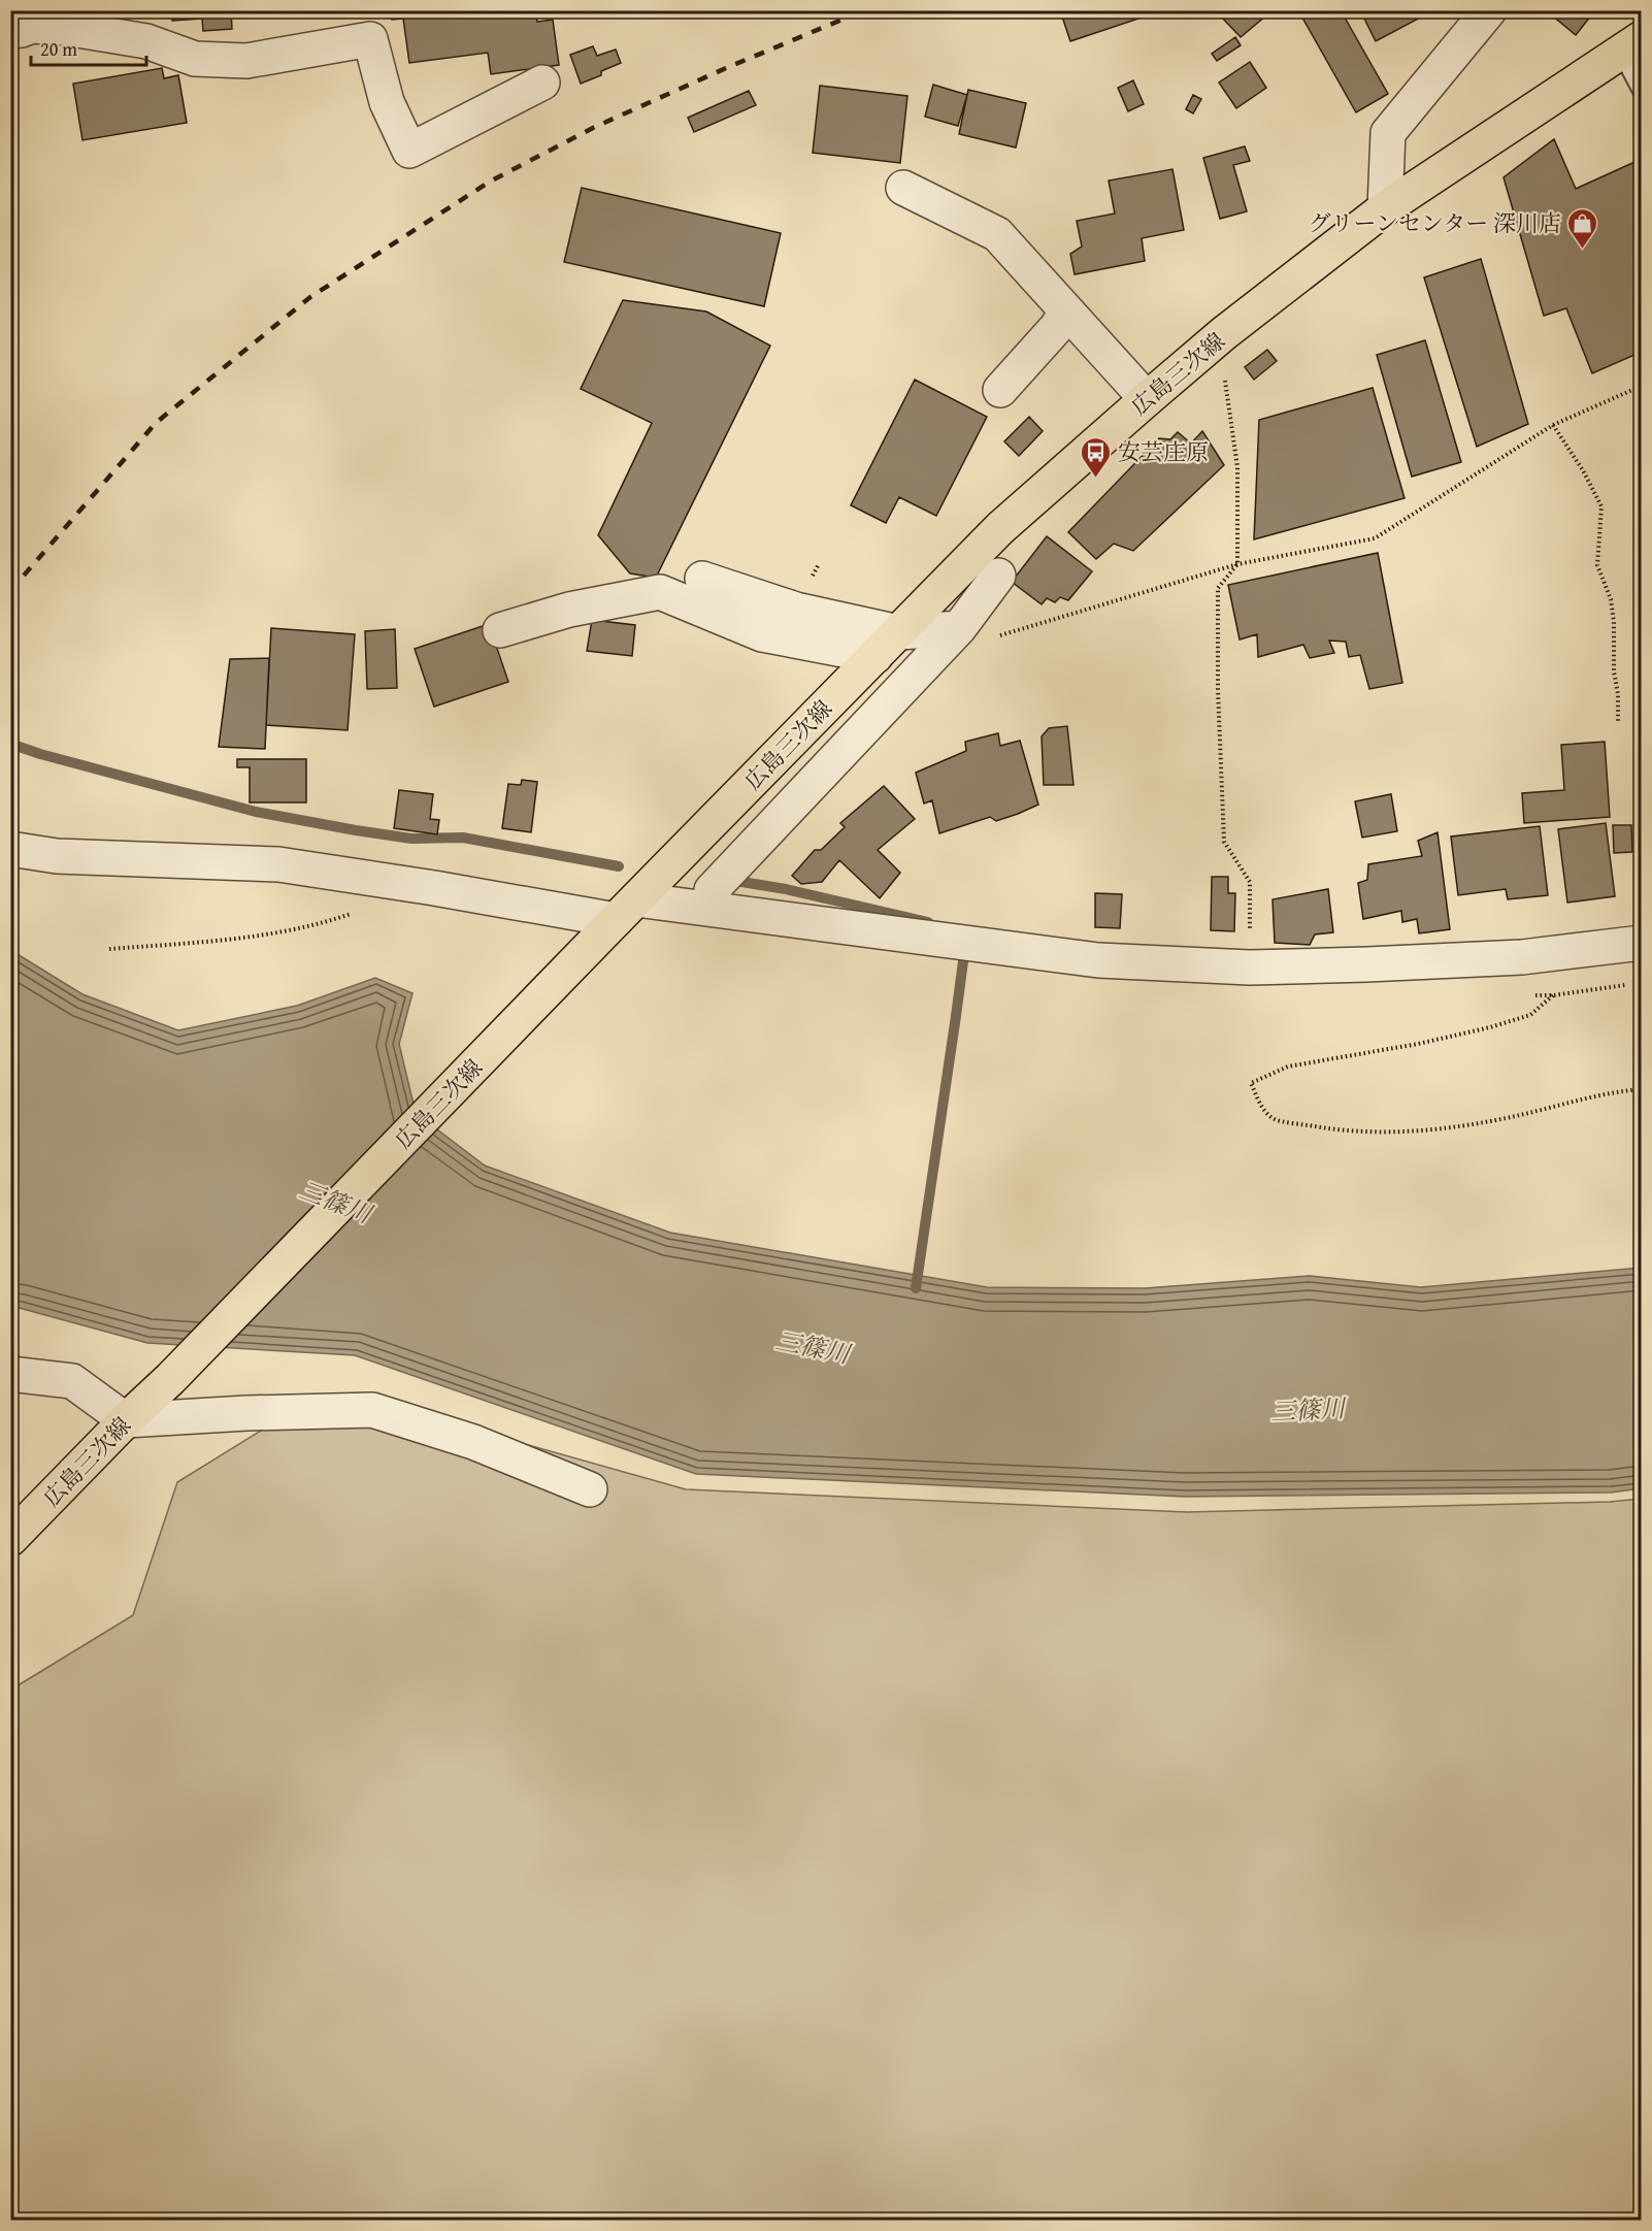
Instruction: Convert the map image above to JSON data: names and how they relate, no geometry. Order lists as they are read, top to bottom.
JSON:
{
  "streets": {
    "main road": ["広島三次線"]
  },
  "water": ["三篠川"],
  "places": {
    "shop": ["グリーンセンター 深川店"],
    "bus stop": ["安芸庄原"]
  },
  "scale_bar": "20 m"
}
